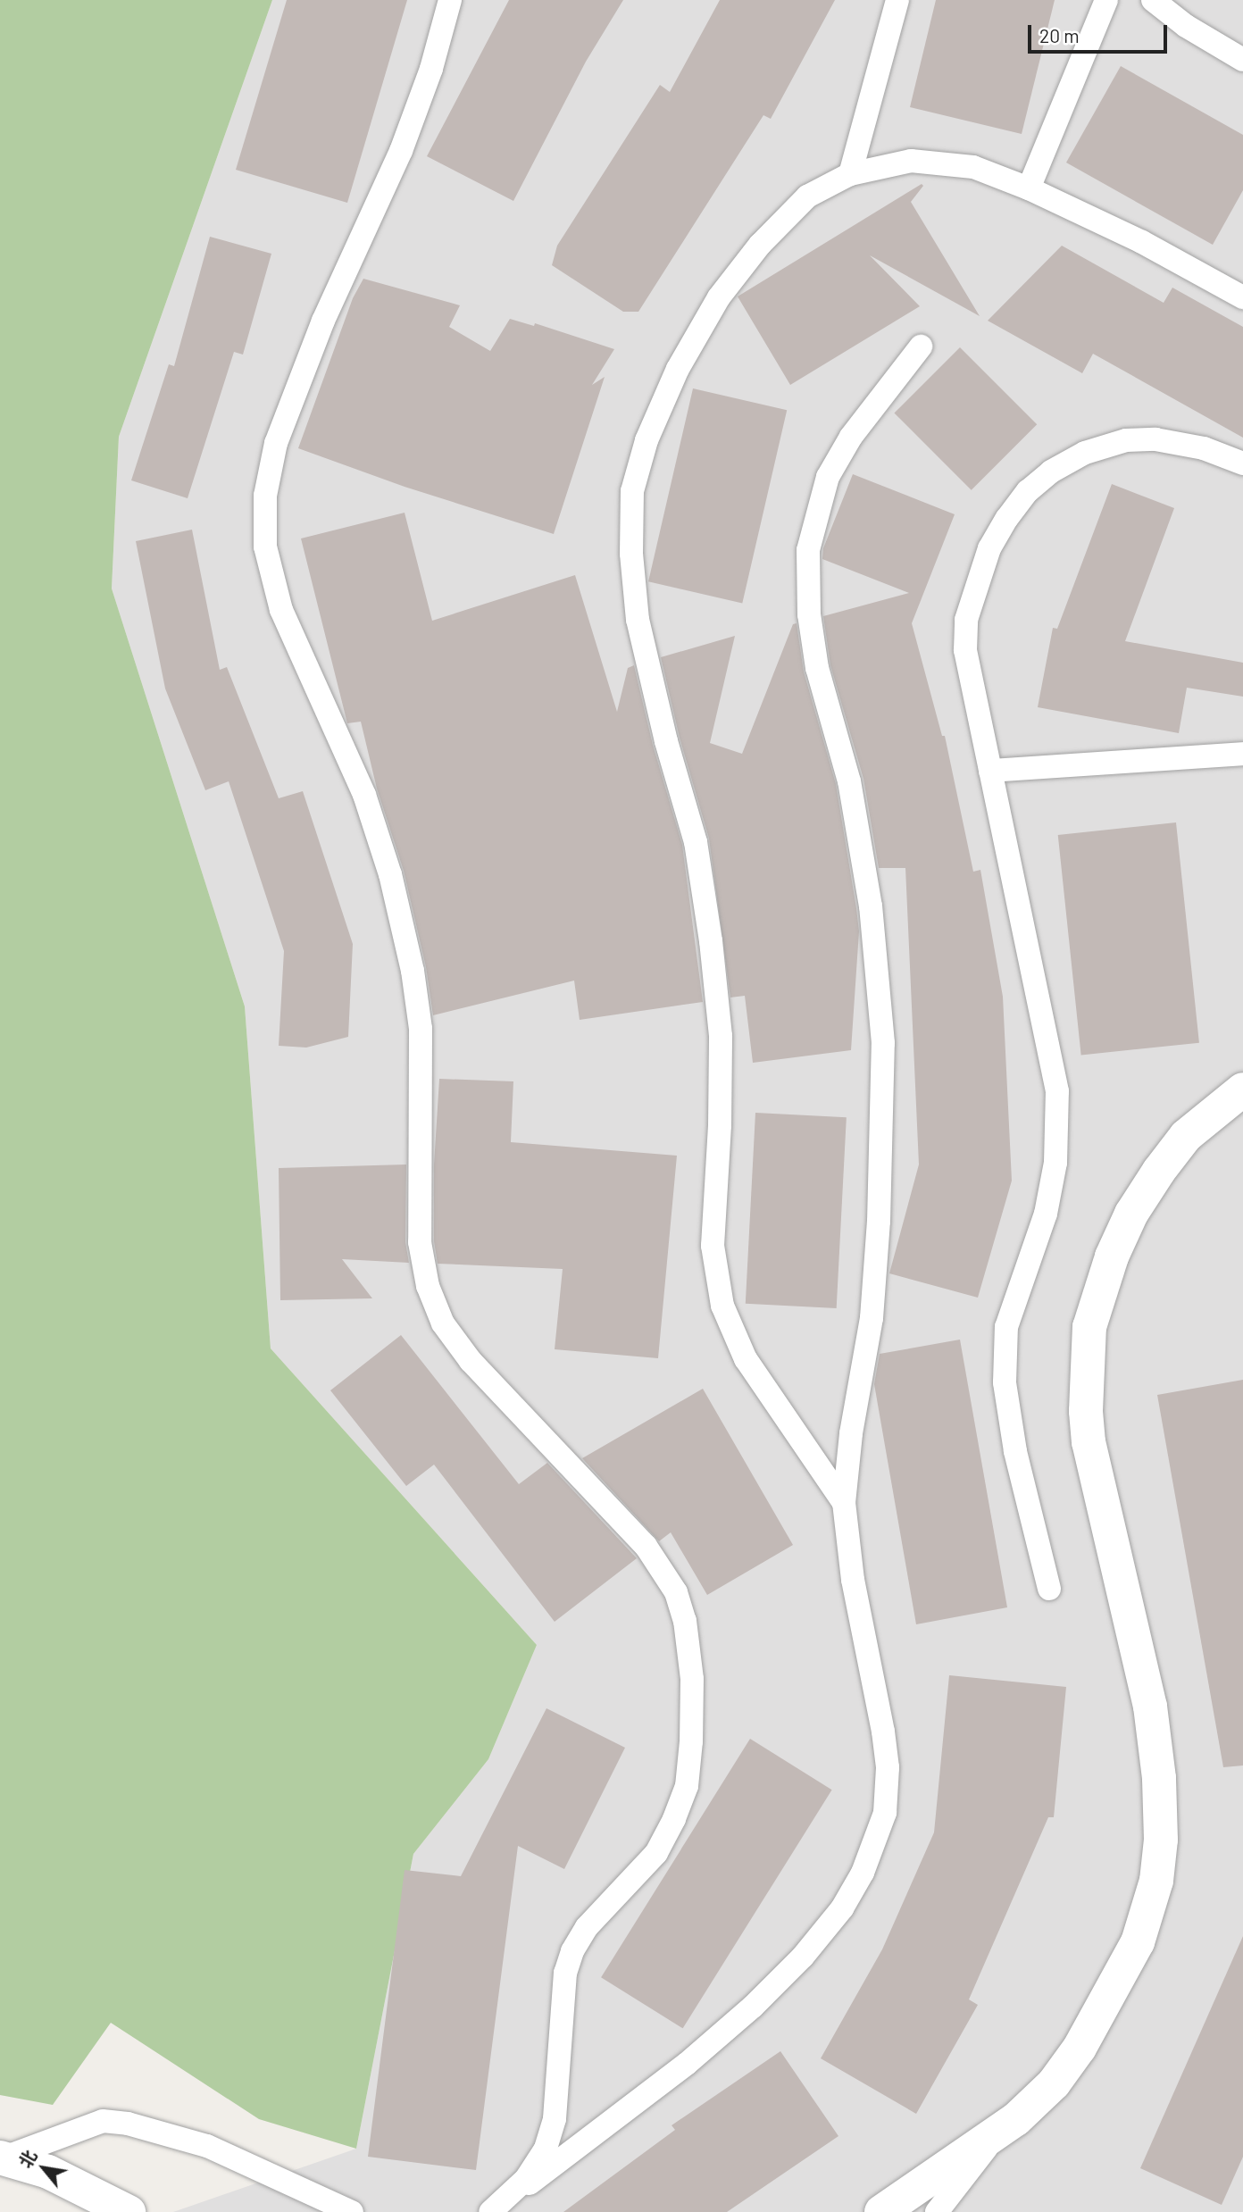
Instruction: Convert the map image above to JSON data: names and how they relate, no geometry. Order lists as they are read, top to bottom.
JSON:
{
  "scale_bar": "20 m",
  "north": "top left"
}
